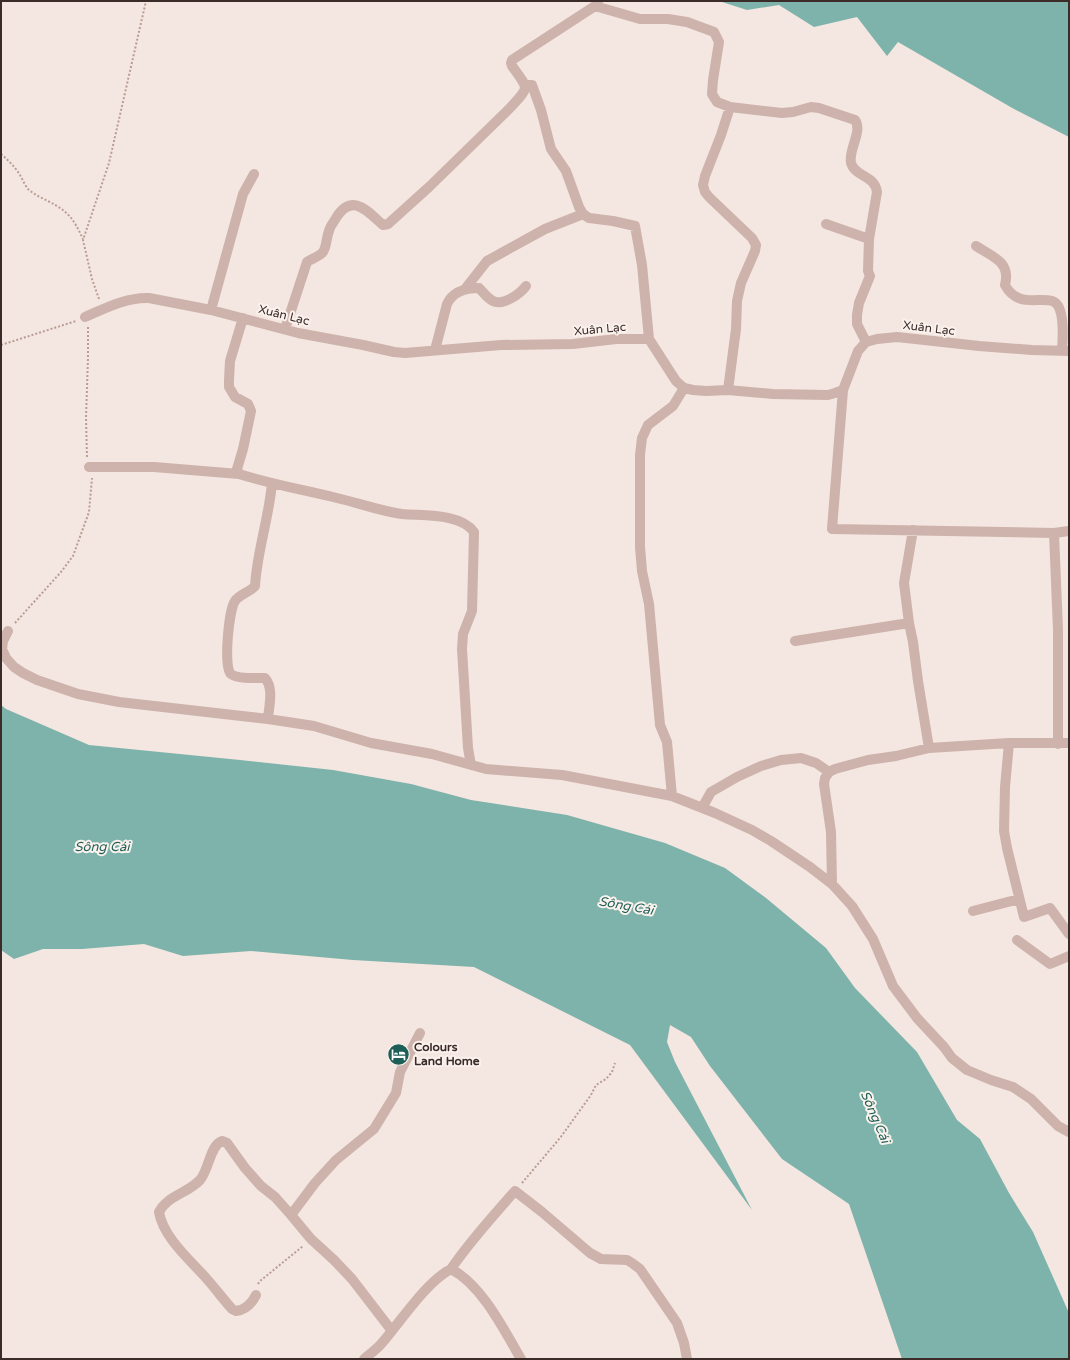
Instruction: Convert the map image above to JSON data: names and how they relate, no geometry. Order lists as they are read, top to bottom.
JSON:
{
  "streets": {
    "street": ["Xuân Lạc"]
  },
  "water": ["Sông Cái"],
  "places": {
    "hotel": ["Colours Land Home"]
  }
}
